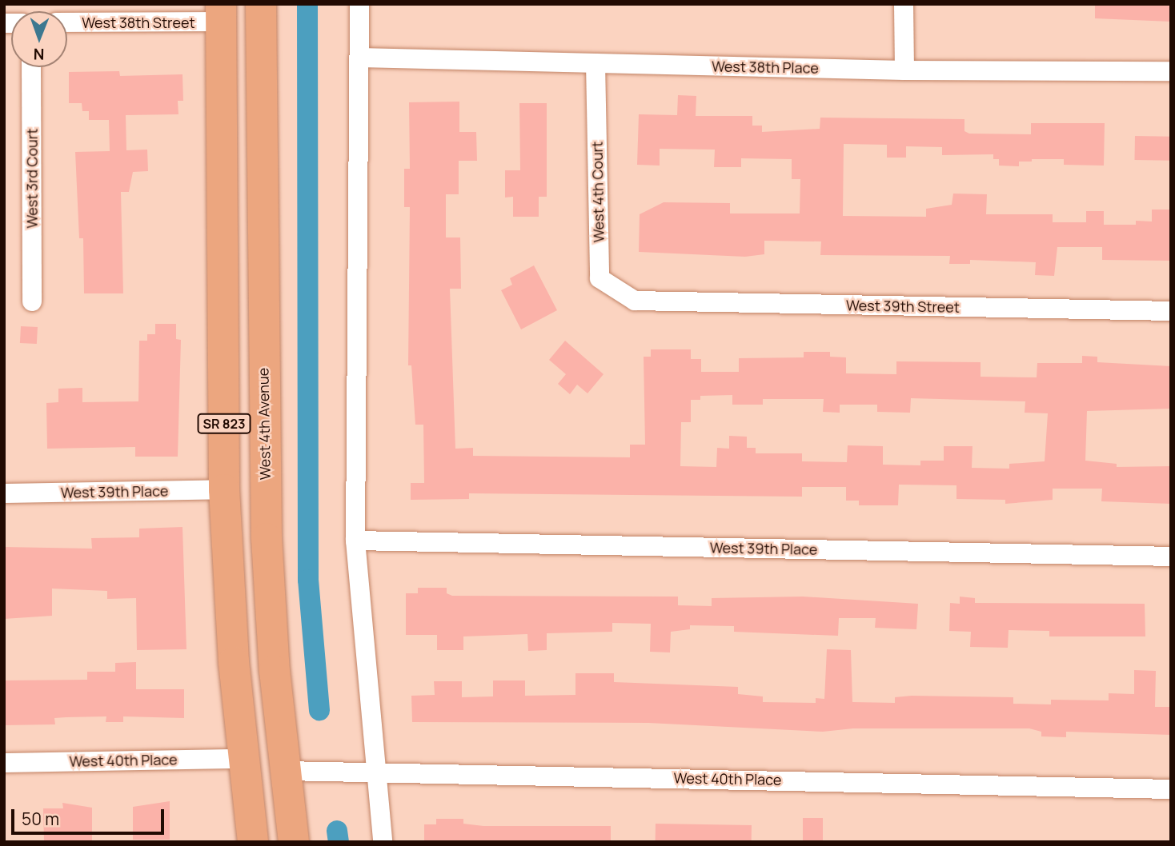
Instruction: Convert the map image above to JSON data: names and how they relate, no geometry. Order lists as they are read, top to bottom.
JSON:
{
  "streets": {
    "main road": ["SR 823", "West 4th Avenue"],
    "street": [
      "West 38th Street",
      "West 38th Place",
      "West 3rd Court",
      "West 4th Court",
      "West 39th Street",
      "West 39th Place",
      "West 40th Place"
    ]
  },
  "crossings": [
    ["West 38th Street", "SR 823"],
    ["West 38th Place", "West 4th Court"],
    ["West 4th Court", "West 39th Street"],
    ["SR 823", "West 39th Place"],
    ["SR 823", "West 40th Place"],
    ["West 4th Avenue", "West 40th Place"]
  ],
  "scale_bar": "50 m",
  "north": "bottom"
}
